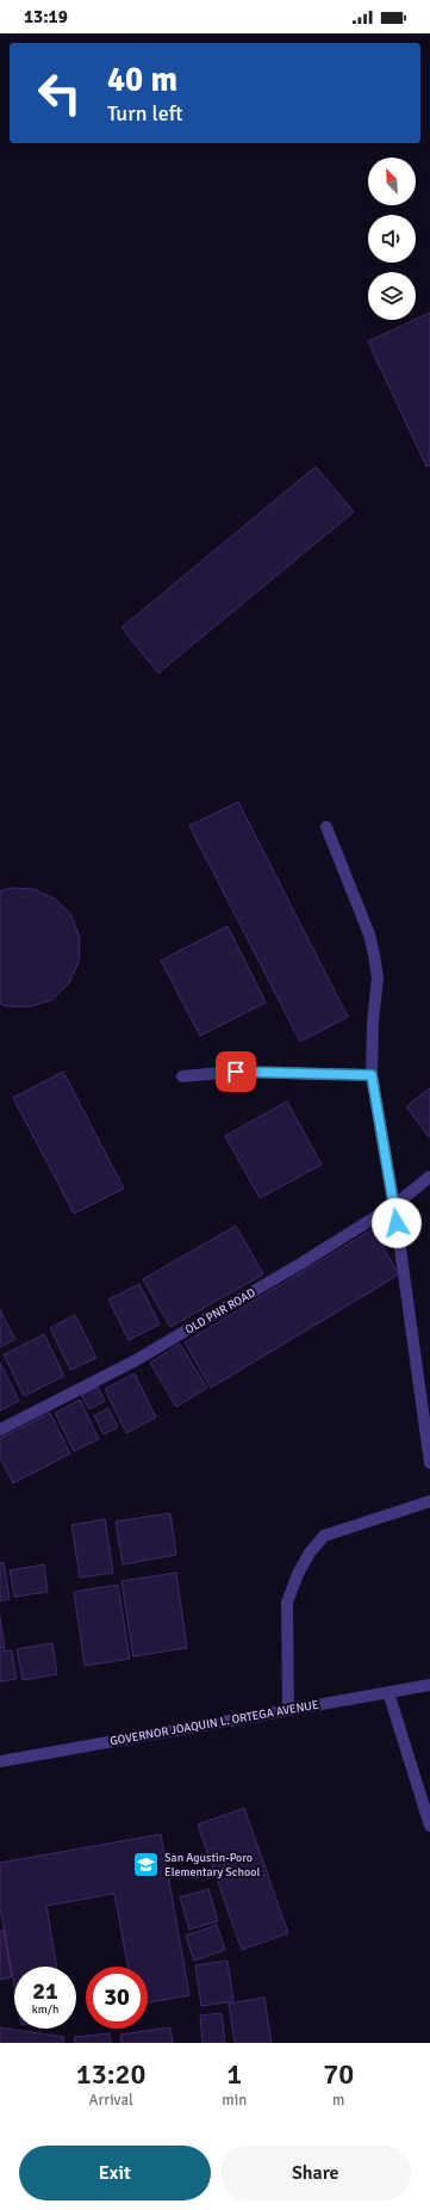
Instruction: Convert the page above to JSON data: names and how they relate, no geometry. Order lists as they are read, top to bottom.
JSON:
{
  "streets": {
    "street": ["OLD PNR ROAD", "GOVERNOR JOAQUIN L. ORTEGA AVENUE"]
  },
  "places": {
    "school or university": ["San Agustin-Poro Elementary School"]
  },
  "north": "top left",
  "page": {
    "status": "13:19",
    "turn": ["40 m", "Turn left"],
    "speed": "21 km/h",
    "limit": "30",
    "eta": [
      "13:20",
      "Arrival",
      "1",
      "min",
      "70",
      "m"
    ],
    "buttons": ["Exit", "Share"]
  }
}
